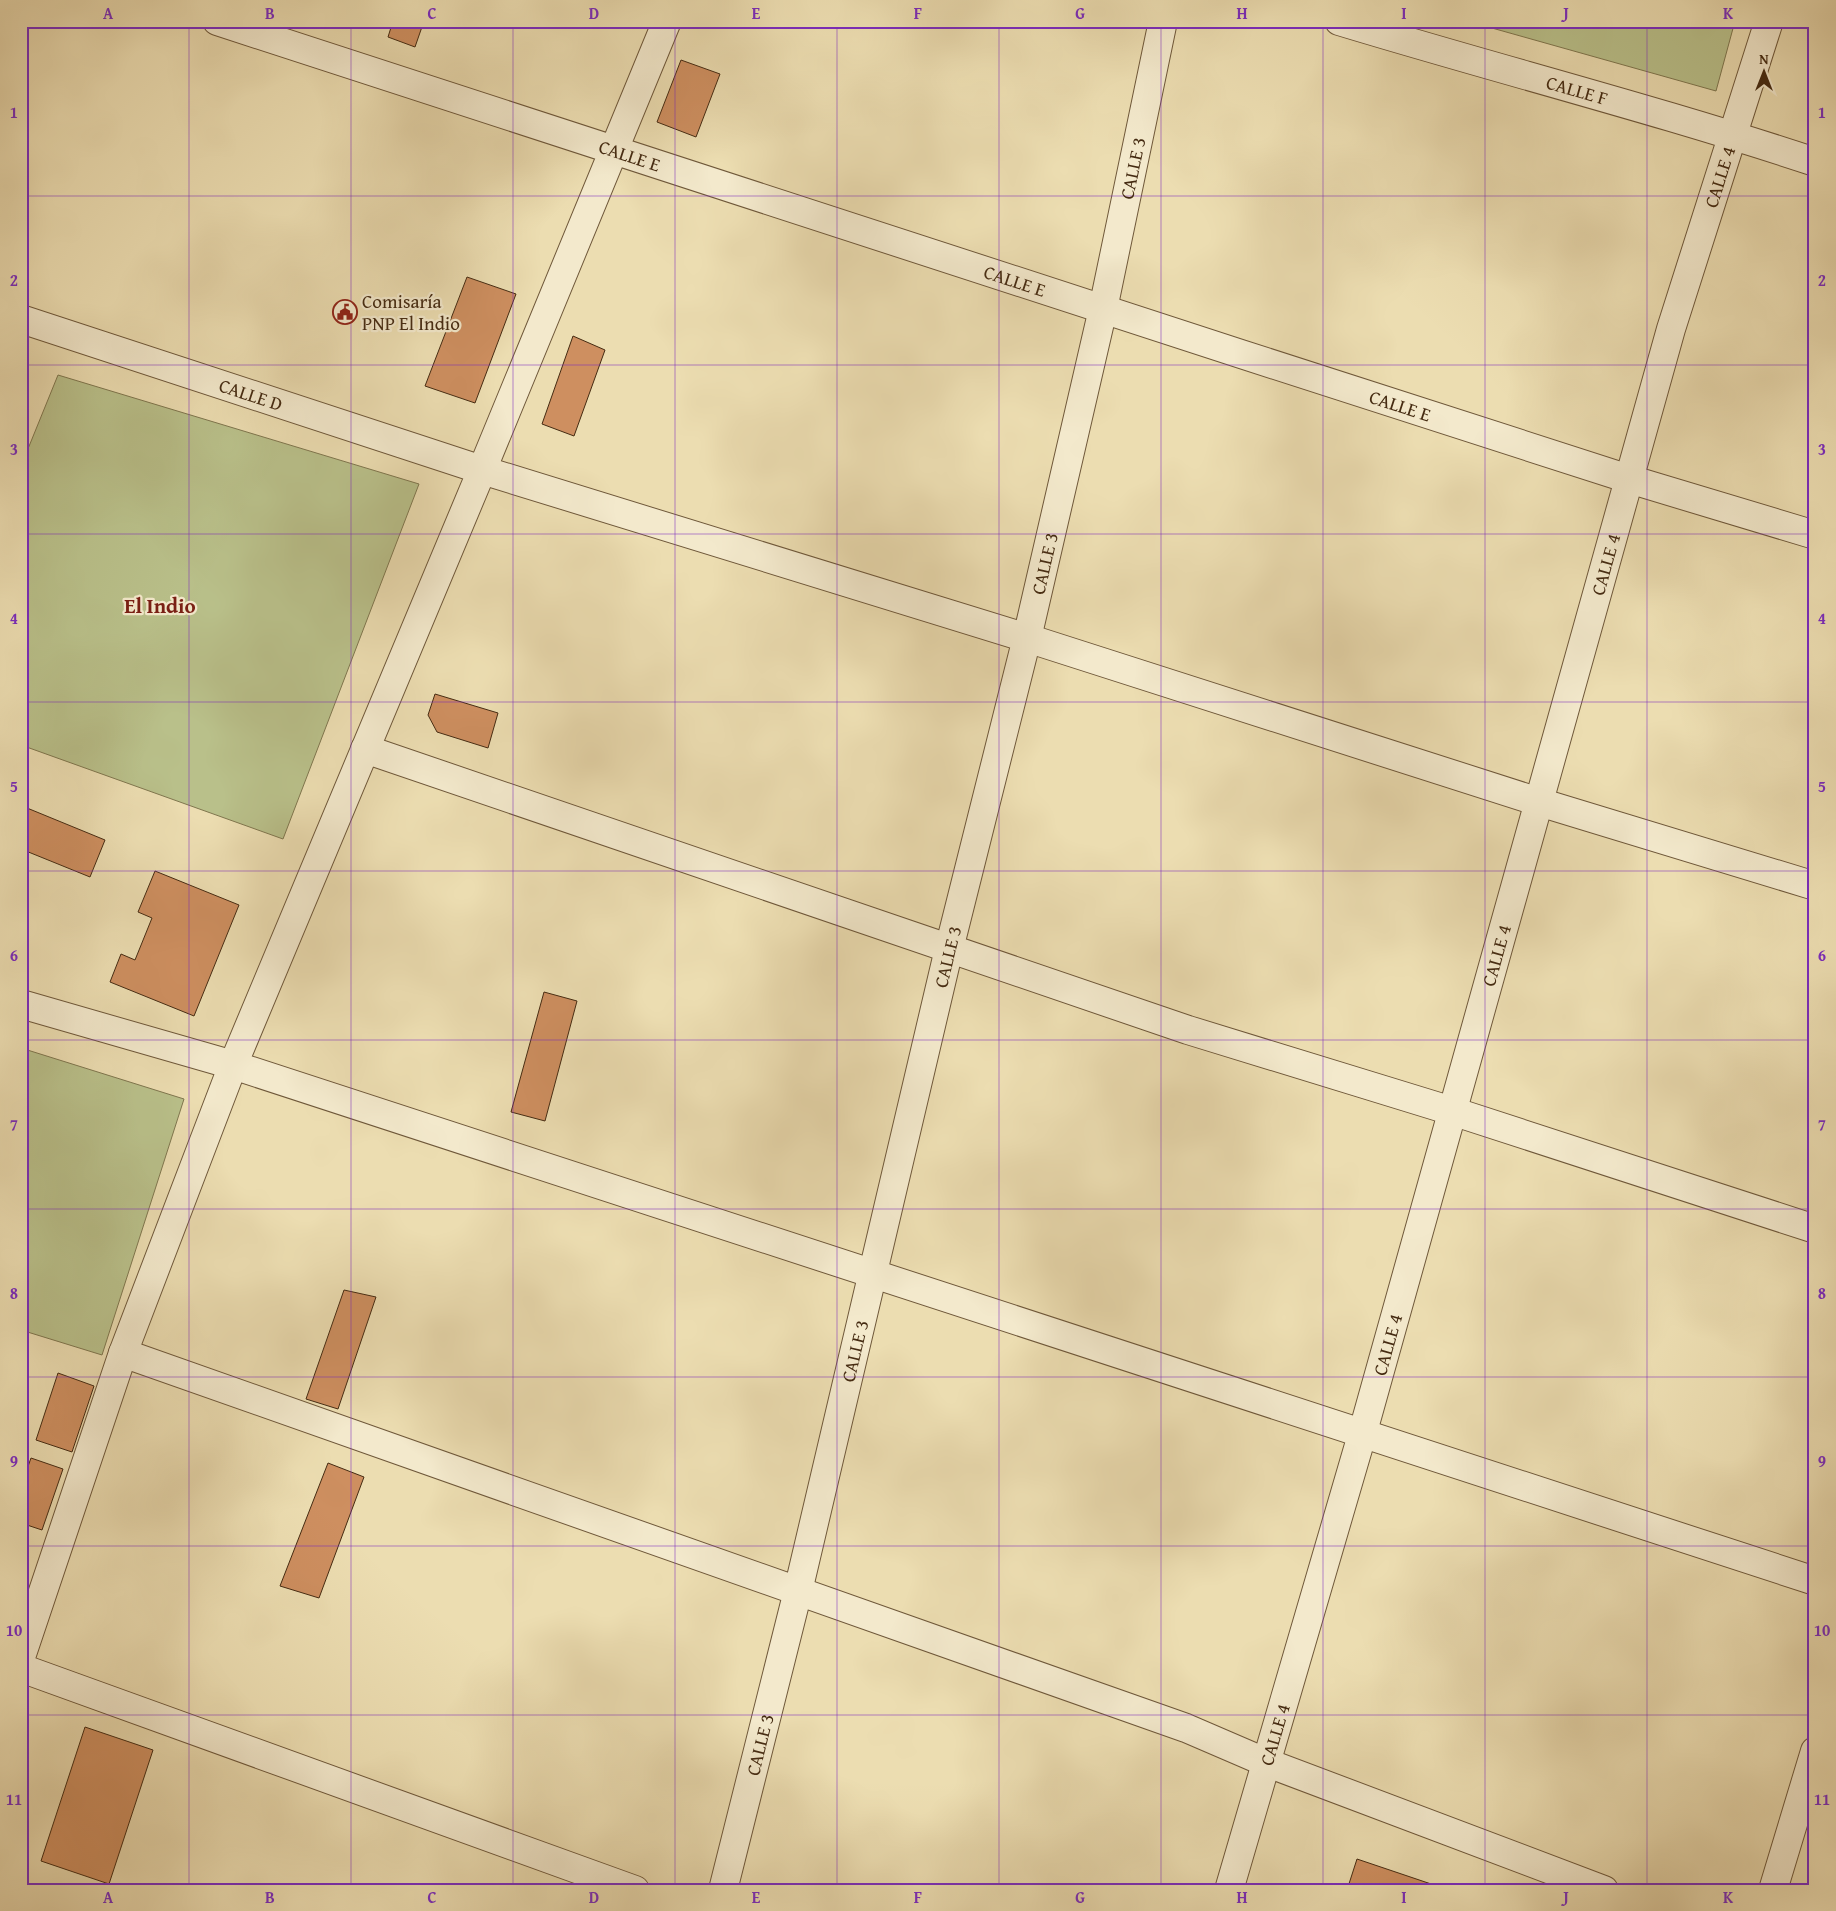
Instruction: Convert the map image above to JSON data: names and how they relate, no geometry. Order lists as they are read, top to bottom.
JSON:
{
  "streets": {
    "street": [
      "CALLE F",
      "CALLE E",
      "CALLE 3",
      "CALLE 4",
      "CALLE D"
    ]
  },
  "crossings": [
    ["CALLE F", "CALLE 4"],
    ["CALLE E", "CALLE 3"],
    ["CALLE E", "CALLE 4"],
    ["CALLE 3", "CALLE D"],
    ["CALLE 4", "CALLE D"]
  ],
  "districts": ["El Indio"],
  "places": {
    "public building": ["Comisaría PNP El Indio"]
  },
  "north": "top",
  "grid": {
    "columns": [
      "A",
      "B",
      "C",
      "D",
      "E",
      "F",
      "G",
      "H",
      "I",
      "J",
      "K"
    ],
    "rows": [
      "1",
      "2",
      "3",
      "4",
      "5",
      "6",
      "7",
      "8",
      "9",
      "10",
      "11"
    ]
  }
}
